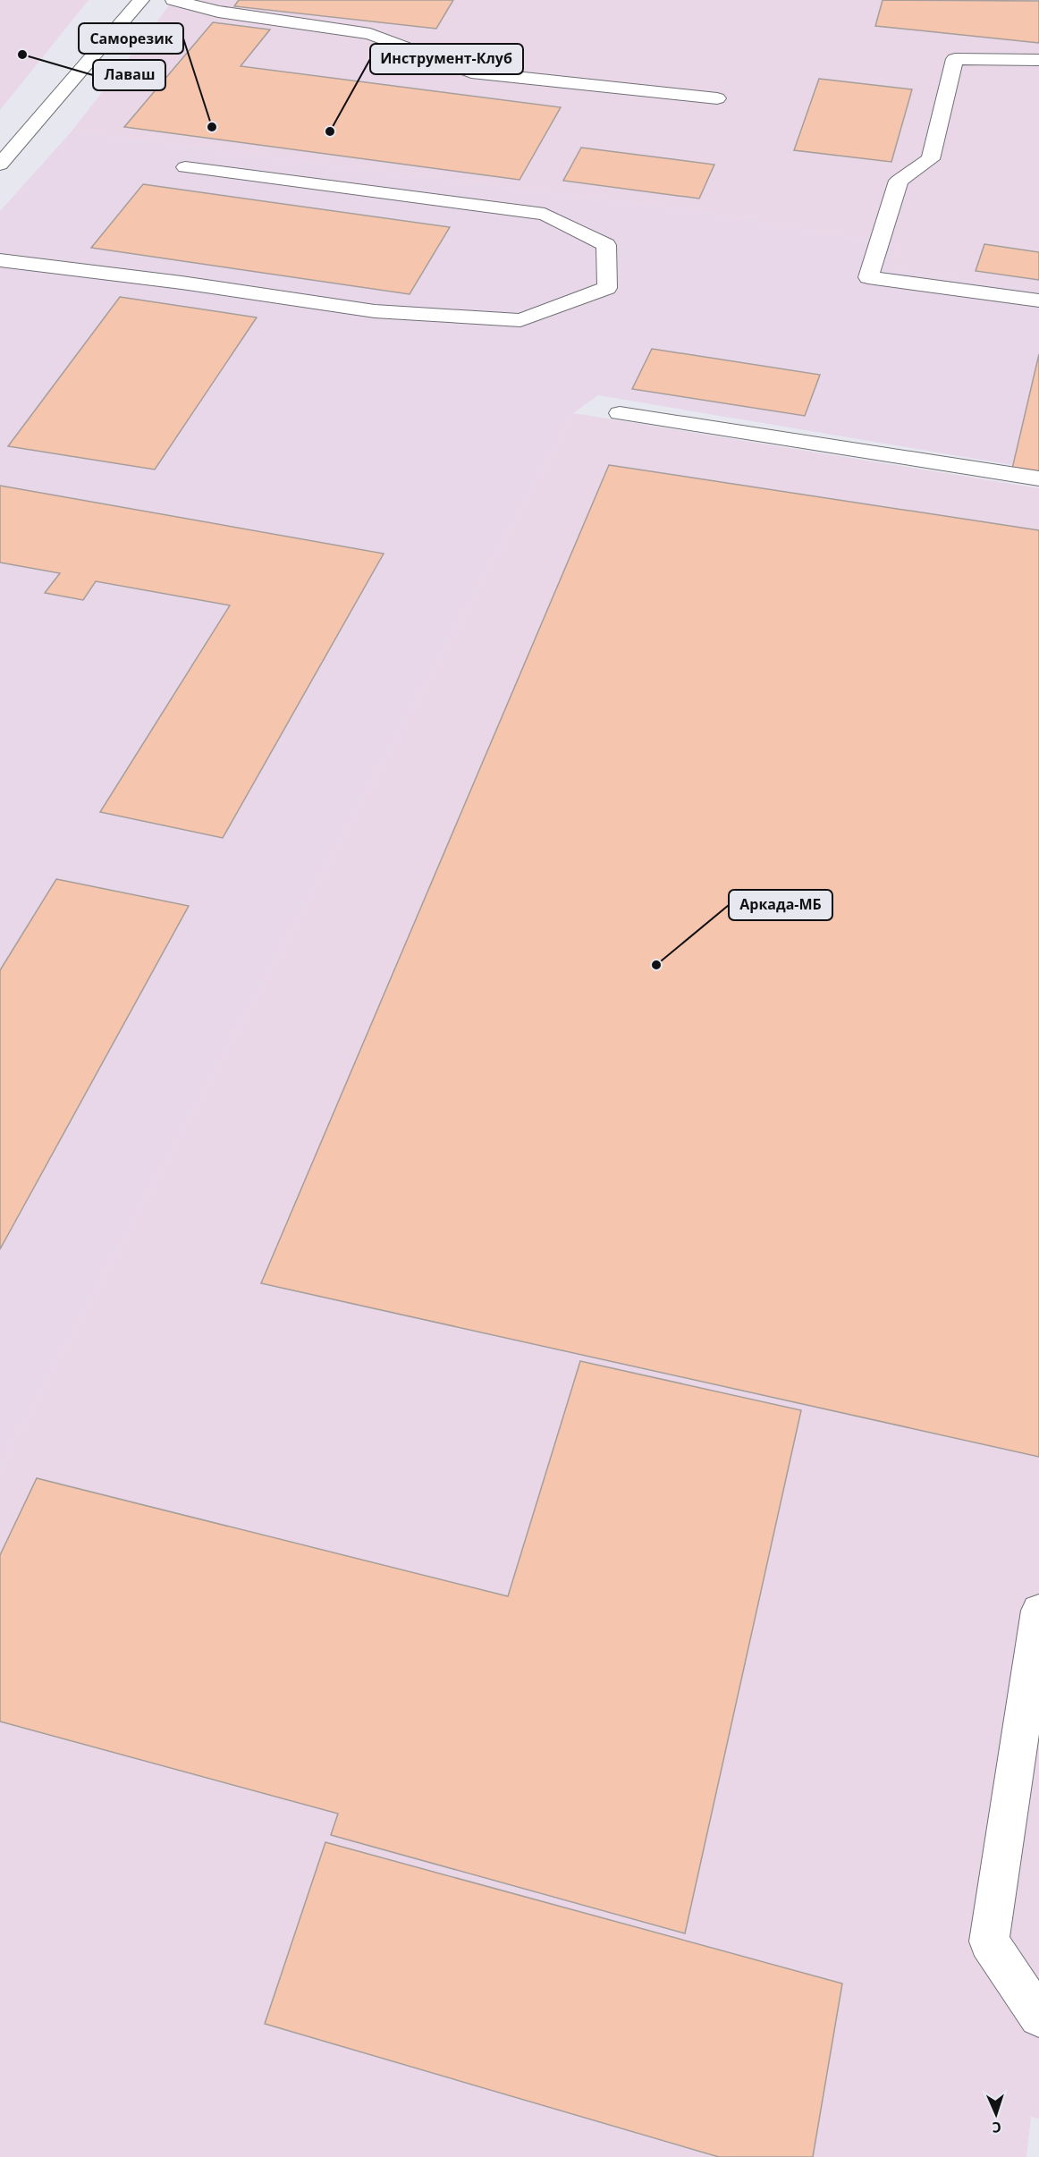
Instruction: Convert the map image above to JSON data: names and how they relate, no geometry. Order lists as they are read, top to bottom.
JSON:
{
  "places": [
    "Лаваш",
    "Саморезик",
    "Инструмент-Клуб",
    "Аркада-МБ"
  ],
  "north": "bottom"
}
